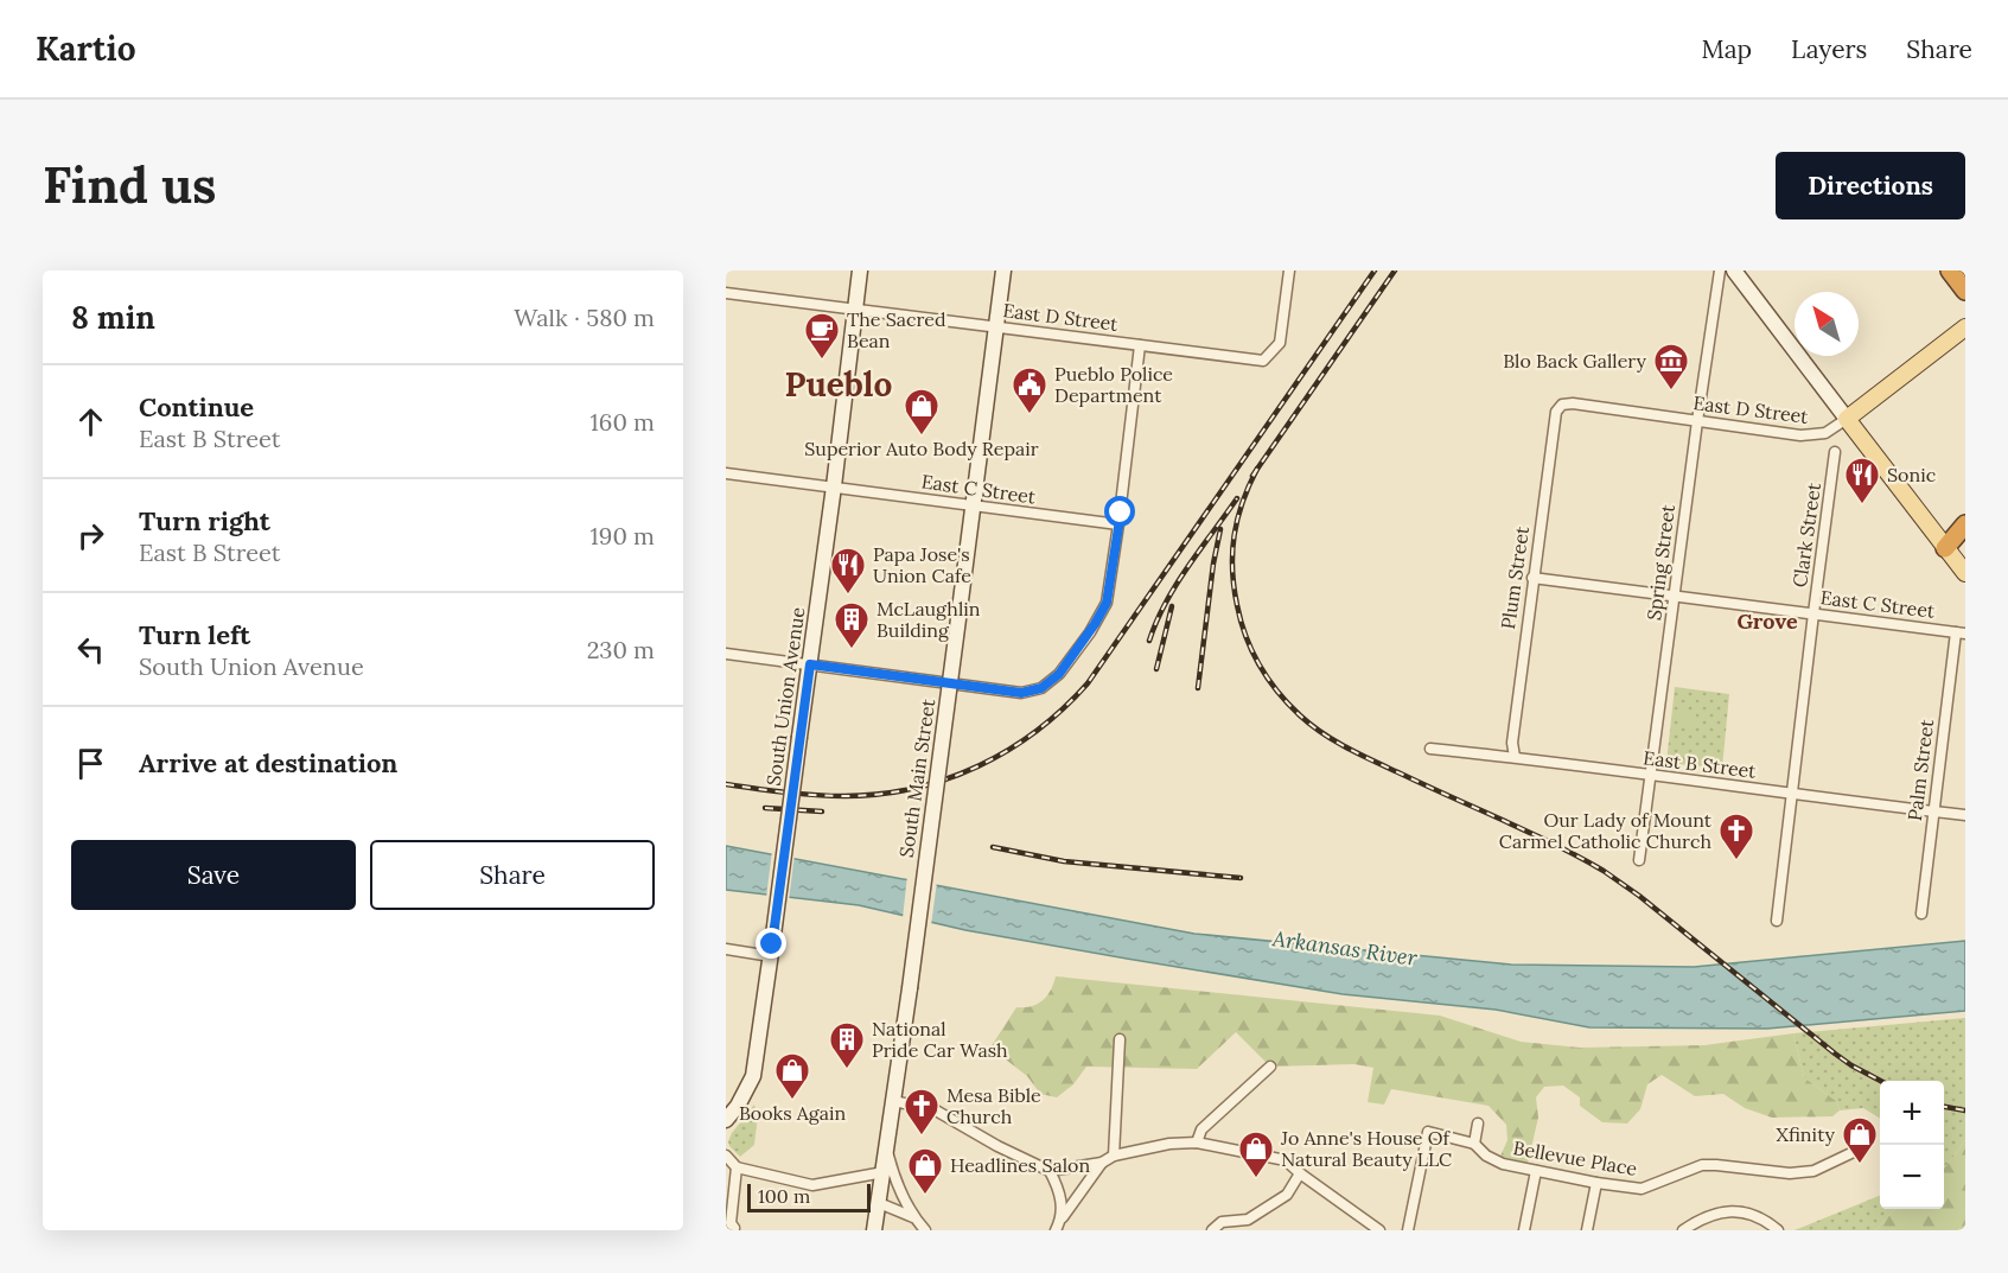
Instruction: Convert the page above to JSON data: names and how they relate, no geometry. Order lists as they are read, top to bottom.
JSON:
{
  "streets": {
    "street": [
      "East D Street",
      "East C Street",
      "Clark Street",
      "Spring Street",
      "Plum Street",
      "South Union Avenue",
      "East B Street",
      "Palm Street",
      "South Main Street",
      "Bellevue Place"
    ]
  },
  "crossings": [
    ["East D Street", "Spring Street"],
    ["East D Street", "Plum Street"],
    ["East D Street", "South Union Avenue"],
    ["East D Street", "South Main Street"],
    ["East C Street", "Clark Street"],
    ["East C Street", "Spring Street"],
    ["East C Street", "Plum Street"],
    ["East C Street", "South Union Avenue"],
    ["East C Street", "Palm Street"],
    ["East C Street", "South Main Street"],
    ["Clark Street", "East B Street"],
    ["Spring Street", "East B Street"],
    ["Plum Street", "East B Street"],
    ["East B Street", "Palm Street"]
  ],
  "districts": ["Pueblo", "Grove"],
  "water": ["Arkansas River"],
  "places": {
    "cafe": ["The Sacred Bean"],
    "museum": ["Blo Back Gallery"],
    "public building": ["Pueblo Police Department"],
    "shop": [
      "Superior Auto Body Repair",
      "Books Again",
      "Xfinity",
      "Jo Anne's House Of Natural Beauty LLC",
      "Headlines Salon"
    ],
    "restaurant": ["Sonic", "Papa Jose's Union Cafe"],
    "building": ["McLaughlin Building", "National Pride Car Wash"],
    "church": ["Our Lady of Mount Carmel Catholic Church", "Mesa Bible Church"]
  },
  "scale_bar": "100 m",
  "north": "top left",
  "page": {
    "header": "Kartio",
    "nav": ["Map", "Layers", "Share"],
    "buttons": [
      "Directions",
      ["Save", "Share"]
    ],
    "title": "Find us",
    "heading": ["8 min", "Walk · 580 m"],
    "list": [
      ["Continue", "East B Street", "160 m"],
      ["Turn right", "East B Street", "190 m"],
      ["Turn left", "South Union Avenue", "230 m"],
      "Arrive at destination"
    ],
    "map_buttons": ["+", "−"],
    "scale": "100 m"
  }
}
